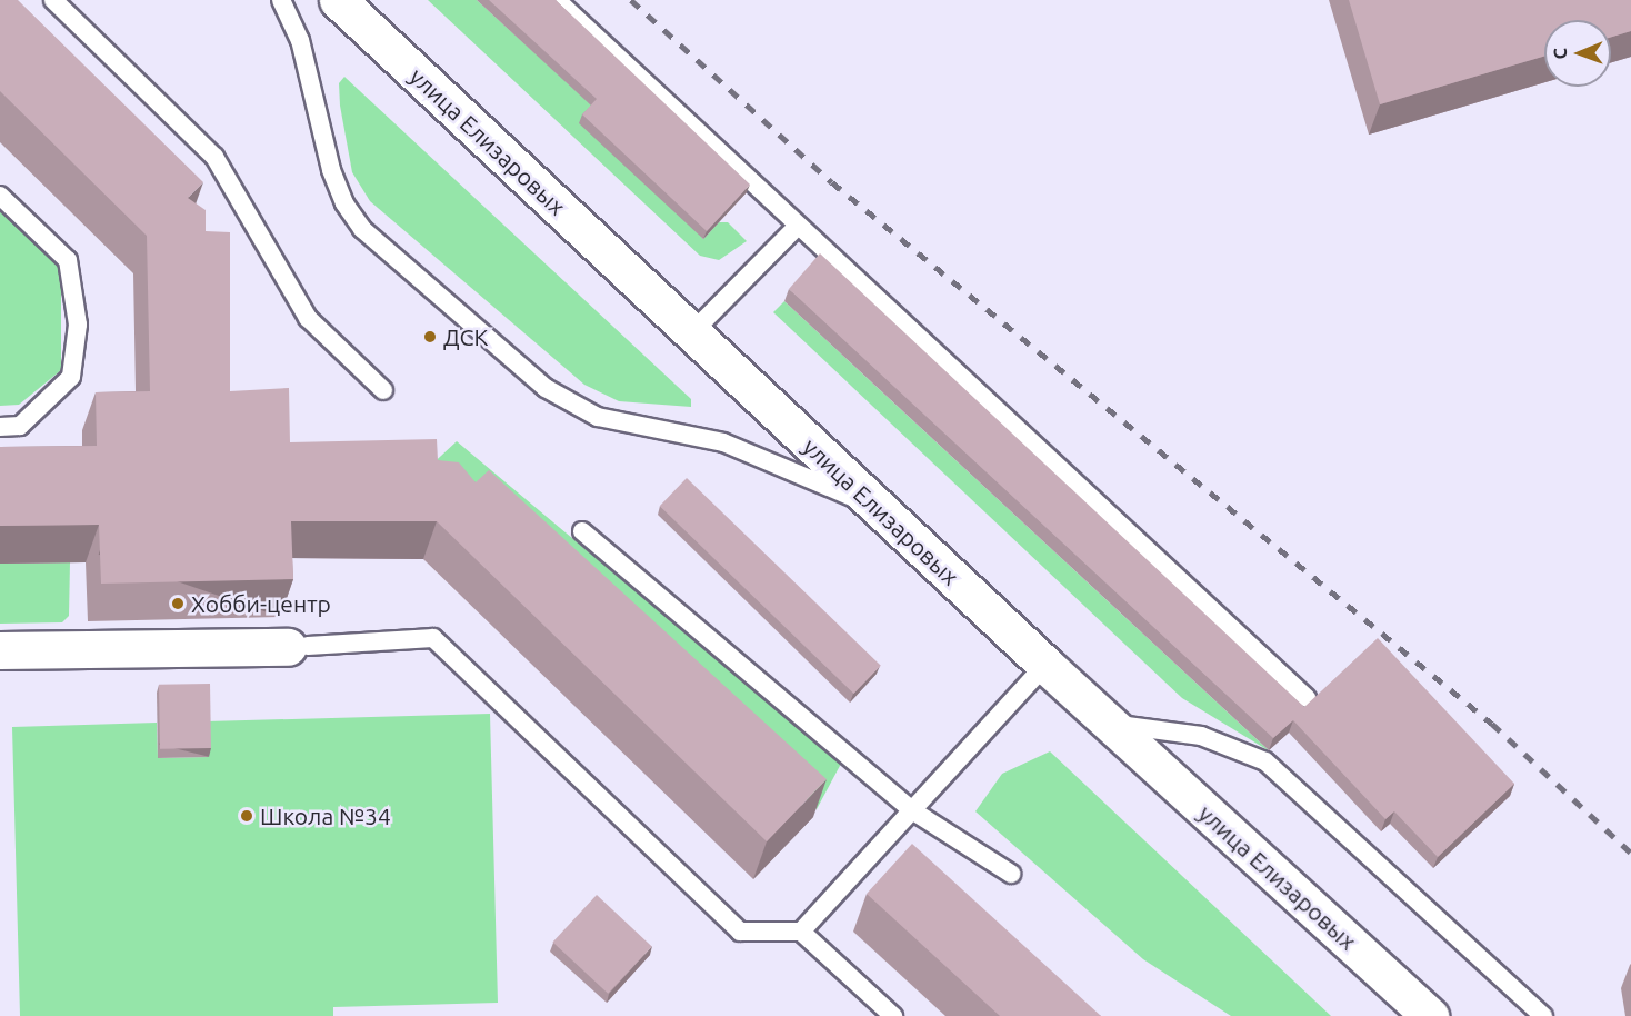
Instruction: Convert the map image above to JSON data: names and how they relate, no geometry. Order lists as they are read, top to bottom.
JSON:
{
  "streets": {
    "main road": ["улица Елизаровых"]
  },
  "places": ["ДСК", "Хобби-центр", "Школа №34"],
  "north": "left"
}
